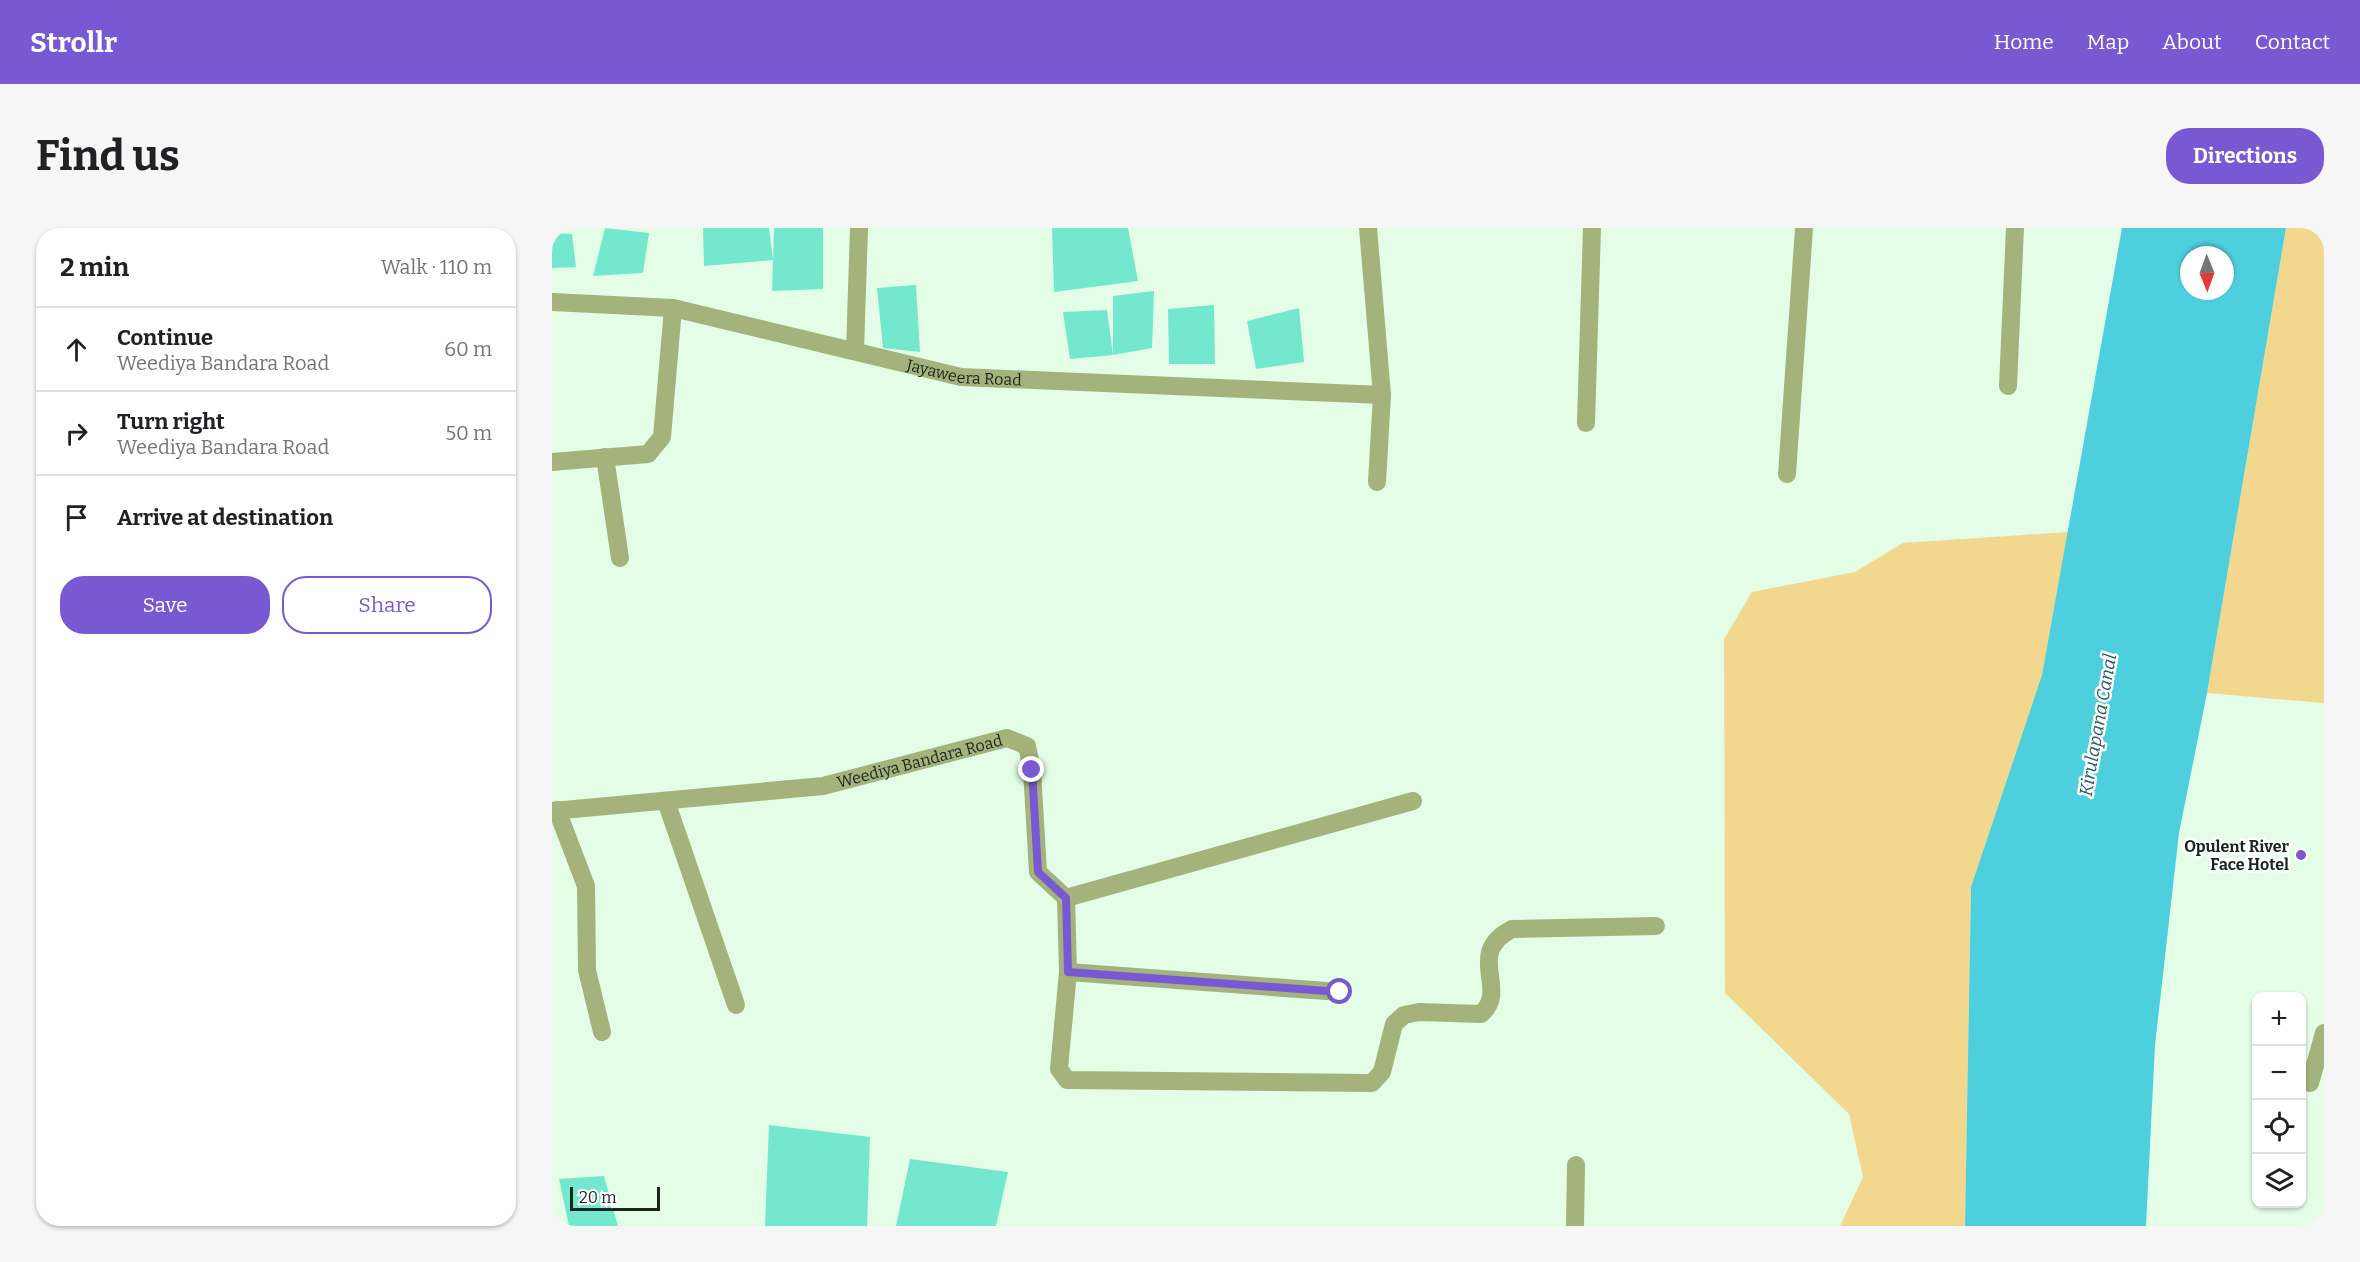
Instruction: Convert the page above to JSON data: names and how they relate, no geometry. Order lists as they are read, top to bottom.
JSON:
{
  "streets": {
    "street": ["Jayaweera Road", "Weediya Bandara Road"]
  },
  "water": ["Kirulapana Canal"],
  "places": ["Opulent River Face Hotel"],
  "scale_bar": "20 m",
  "north": "bottom",
  "page": {
    "header": "Strollr",
    "nav": [
      "Home",
      "Map",
      "About",
      "Contact"
    ],
    "buttons": [
      "Directions",
      ["Save", "Share"]
    ],
    "title": "Find us",
    "heading": ["2 min", "Walk · 110 m"],
    "list": [
      ["Continue", "Weediya Bandara Road", "60 m"],
      ["Turn right", "Weediya Bandara Road", "50 m"],
      "Arrive at destination"
    ],
    "map_buttons": ["+", "−"],
    "scale": "20 m"
  }
}
